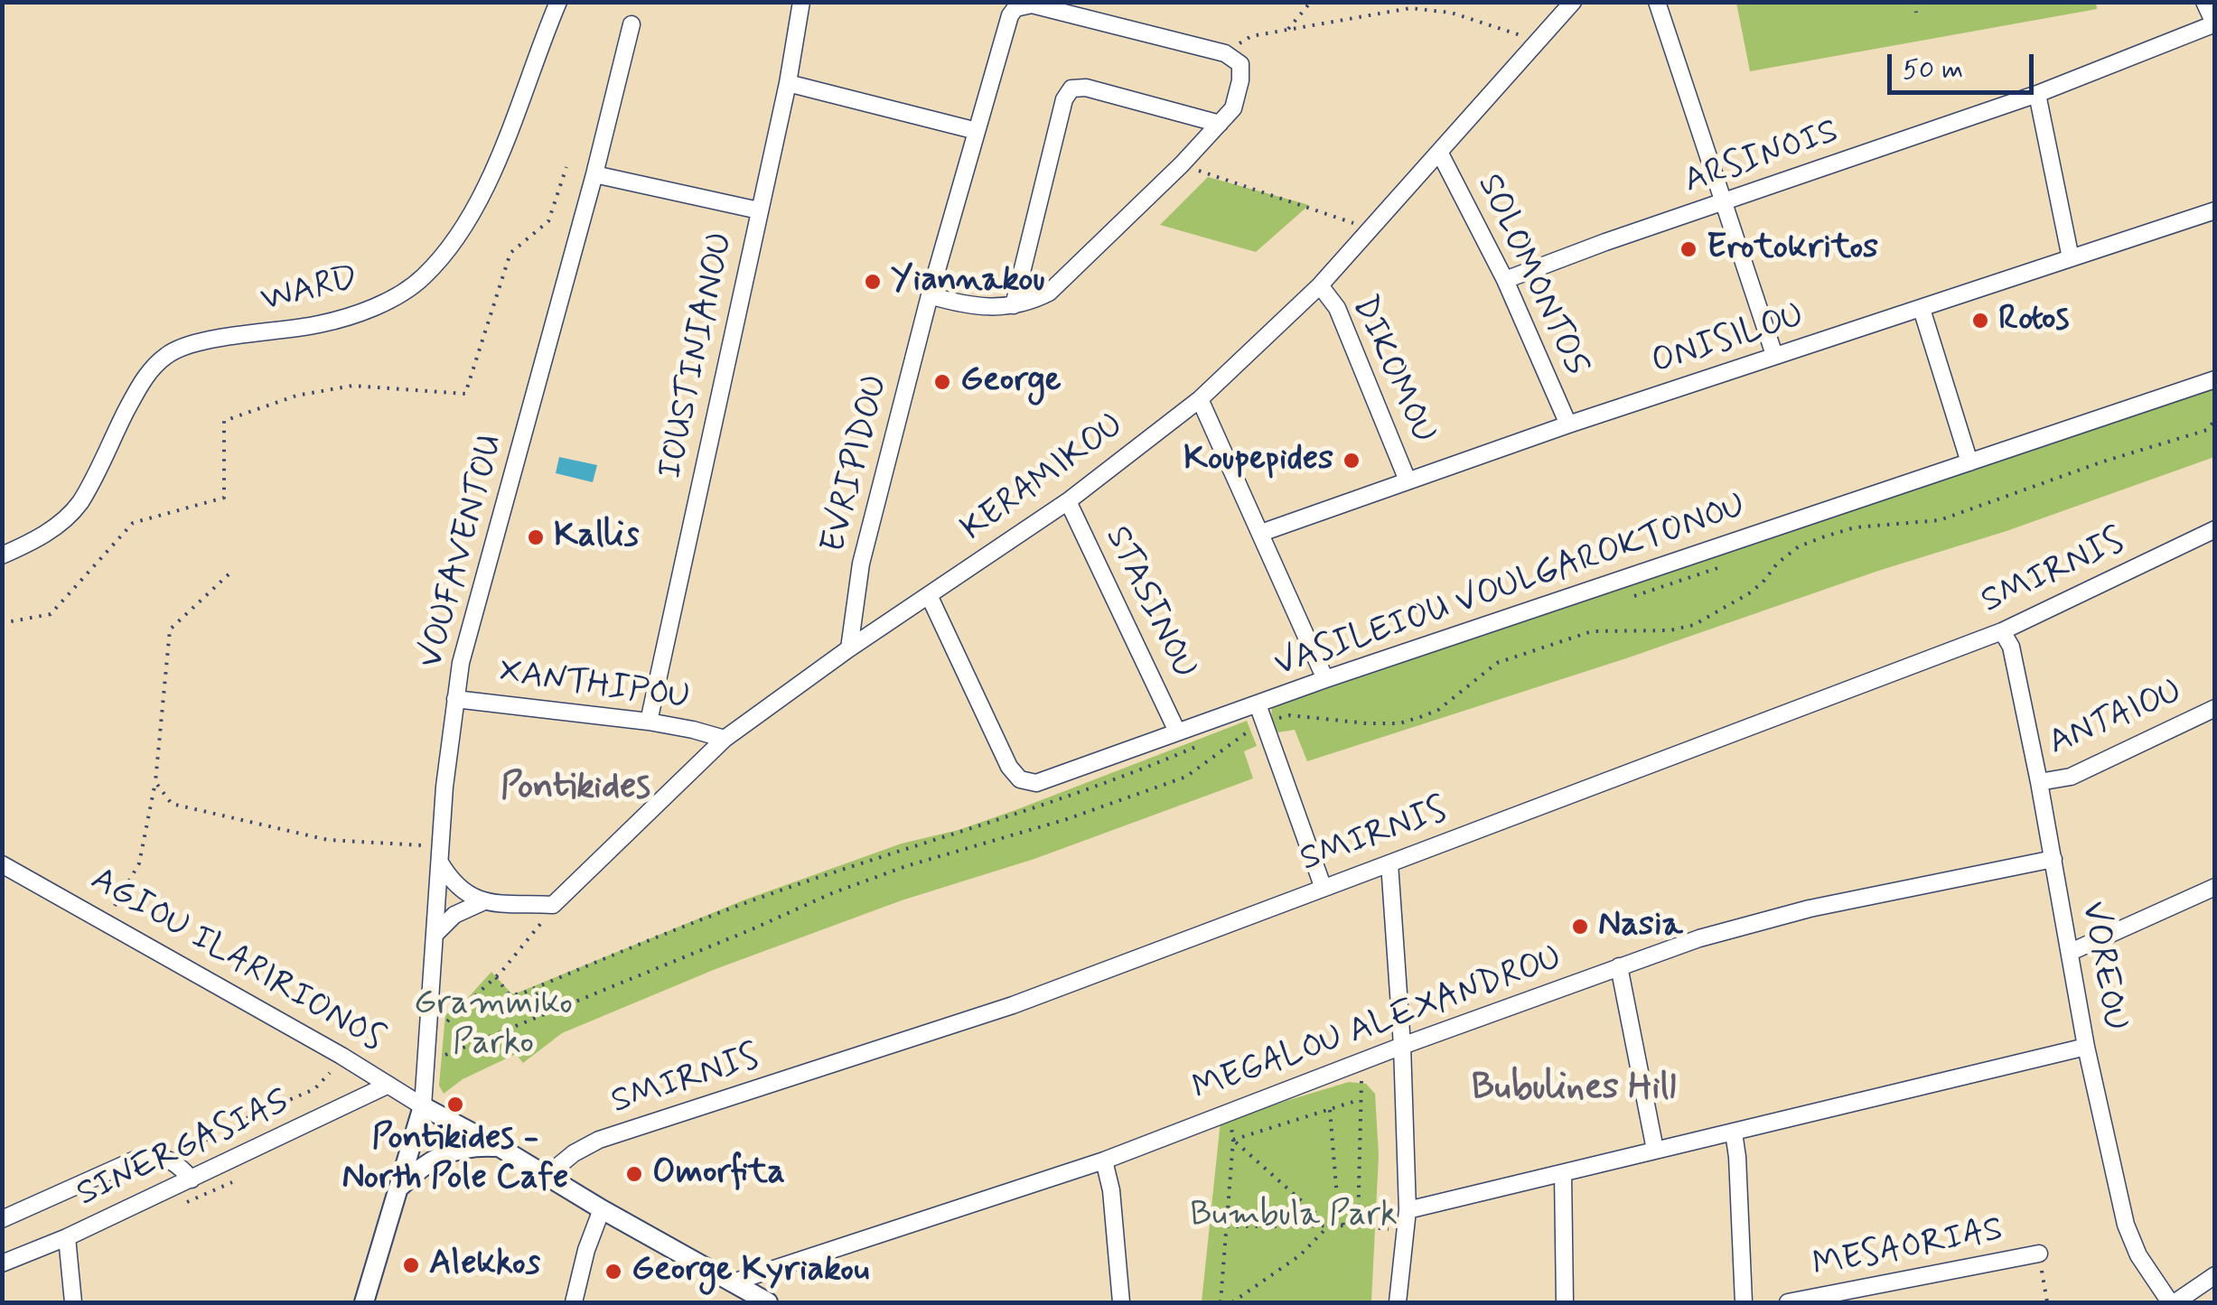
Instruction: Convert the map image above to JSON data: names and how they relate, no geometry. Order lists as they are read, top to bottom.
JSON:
{
  "streets": {
    "street": [
      "ARSINOIS",
      "SOLOMONTOS",
      "WARD",
      "ONISILOU",
      "IOUSTINIANOU",
      "DIKOMOU",
      "EVRIPIDOU",
      "KERAMIKOU",
      "VOUFAVENTOU",
      "SMIRNIS",
      "VASILEIOU VOULGAROKTONOU",
      "STASINOU",
      "XANTHIPOU",
      "ANTAIOU",
      "AGIOU ILARIRIONOS",
      "VOREOU",
      "MEGALOU ALEXANDROU",
      "SINERGASIAS",
      "MESAORIAS"
    ]
  },
  "crossings": [
    ["ARSINOIS", "SOLOMONTOS"],
    ["SOLOMONTOS", "ONISILOU"],
    ["SOLOMONTOS", "KERAMIKOU"],
    ["ONISILOU", "DIKOMOU"],
    ["IOUSTINIANOU", "XANTHIPOU"],
    ["DIKOMOU", "KERAMIKOU"],
    ["EVRIPIDOU", "KERAMIKOU"],
    ["KERAMIKOU", "VASILEIOU VOULGAROKTONOU"],
    ["KERAMIKOU", "STASINOU"],
    ["KERAMIKOU", "XANTHIPOU"],
    ["VOUFAVENTOU", "XANTHIPOU"],
    ["VOUFAVENTOU", "AGIOU ILARIRIONOS"],
    ["SMIRNIS", "AGIOU ILARIRIONOS"],
    ["SMIRNIS", "VOREOU"],
    ["VASILEIOU VOULGAROKTONOU", "STASINOU"],
    ["ANTAIOU", "VOREOU"],
    ["AGIOU ILARIRIONOS", "MEGALOU ALEXANDROU"],
    ["AGIOU ILARIRIONOS", "SINERGASIAS"],
    ["VOREOU", "MEGALOU ALEXANDROU"]
  ],
  "districts": ["Pontikides", "Bubulines Hill"],
  "parks": ["Grammiko Parko", "Bumbula Park"],
  "places": [
    "Erotokritos",
    "Yiannakou",
    "Rotos",
    "George",
    "Koupepides",
    "Kallis",
    "Nasia",
    "Pontikides - North Pole Cafe",
    "Omorfita",
    "Alekkos",
    "George Kyriakou"
  ],
  "scale_bar": "50 m"
}
